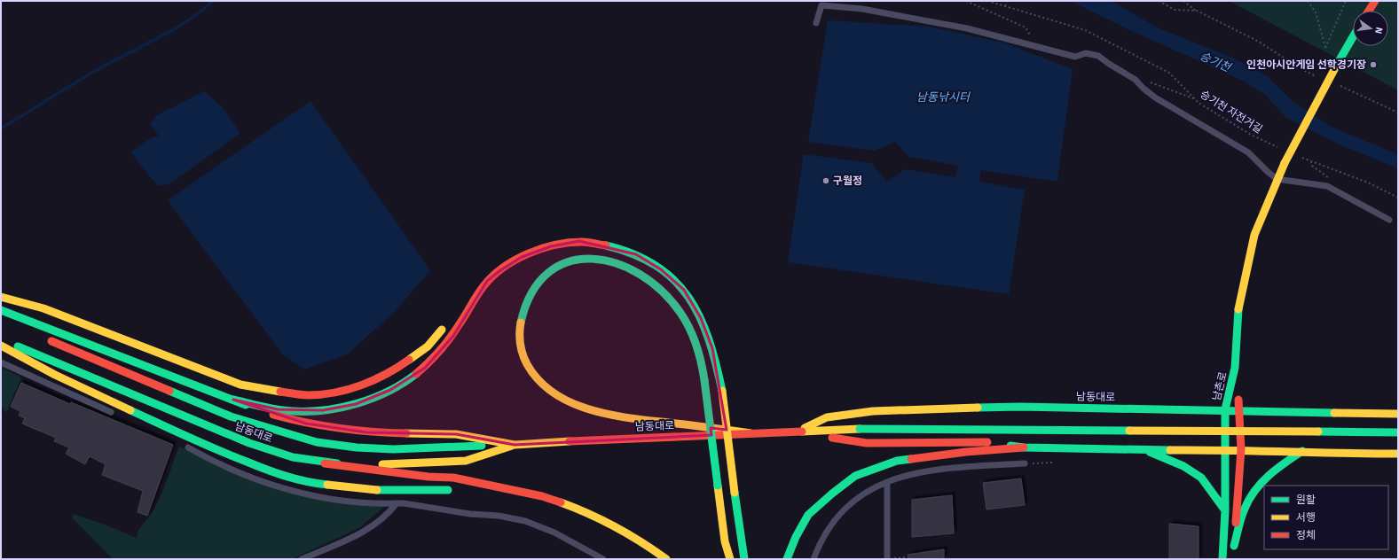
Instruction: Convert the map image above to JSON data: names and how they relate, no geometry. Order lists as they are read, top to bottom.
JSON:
{
  "streets": {
    "main road": ["남촌로", "남동대로"],
    "path": ["승기천 자전거길"]
  },
  "crossings": [
    ["남촌로", "남동대로"]
  ],
  "water": ["승기천", "남동낚시터"],
  "places": ["인천아시안게임 선학경기장", "구월정"],
  "legend": ["원활", "서행", "정체"],
  "north": "right"
}
